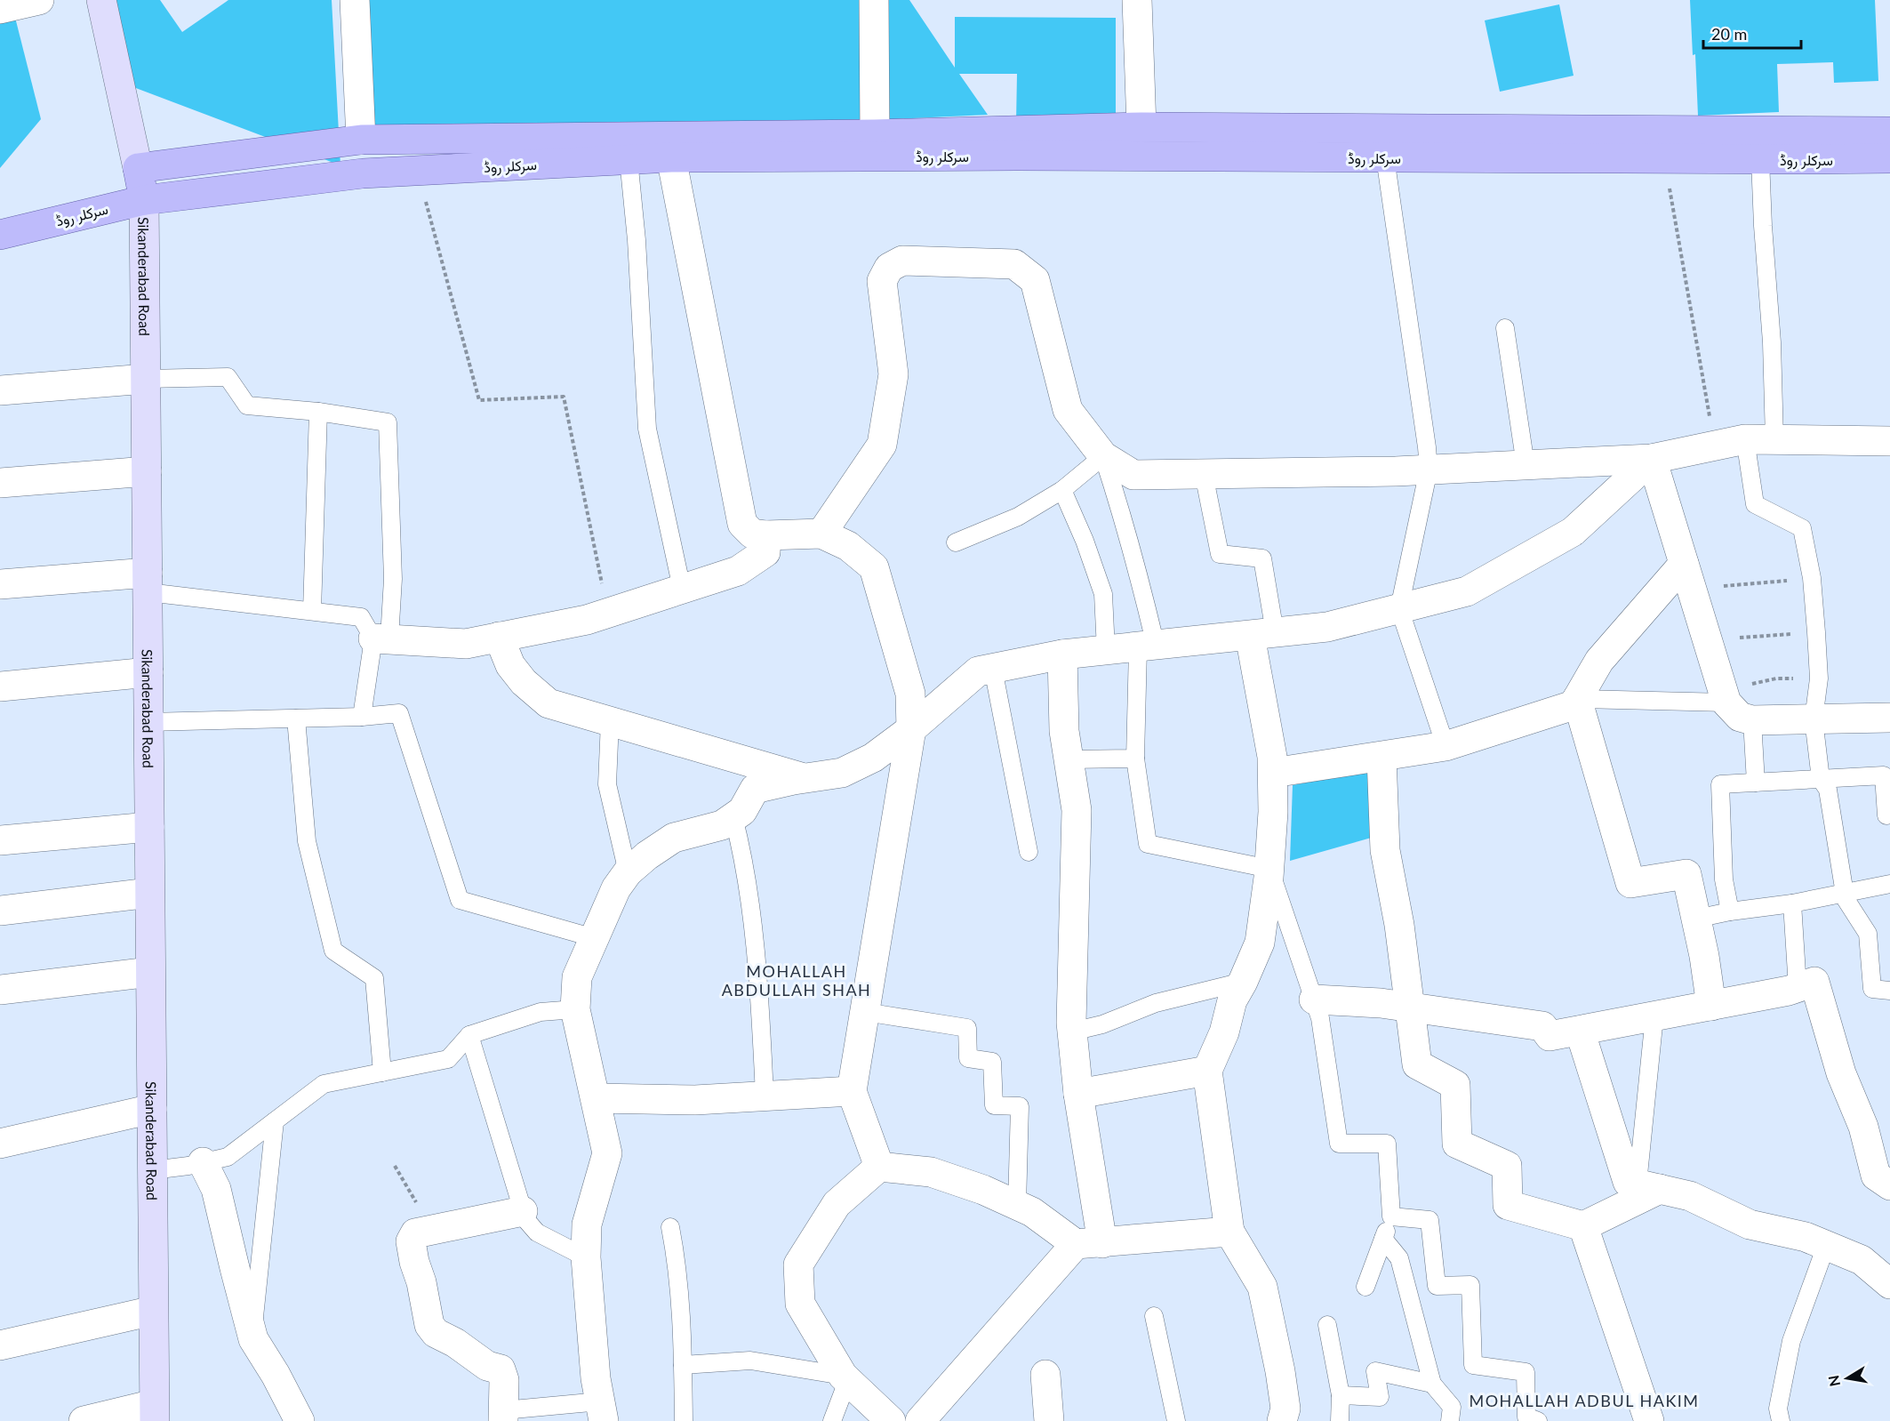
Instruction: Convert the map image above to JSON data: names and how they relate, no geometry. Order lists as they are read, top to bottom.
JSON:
{
  "streets": {
    "main road": ["سرکلر روڈ", "Sikanderabad Road"]
  },
  "crossings": [
    ["سرکلر روڈ", "Sikanderabad Road"]
  ],
  "districts": ["MOHALLAH ABDULLAH SHAH", "MOHALLAH ADBUL HAKIM"],
  "scale_bar": "20 m",
  "north": "left"
}
